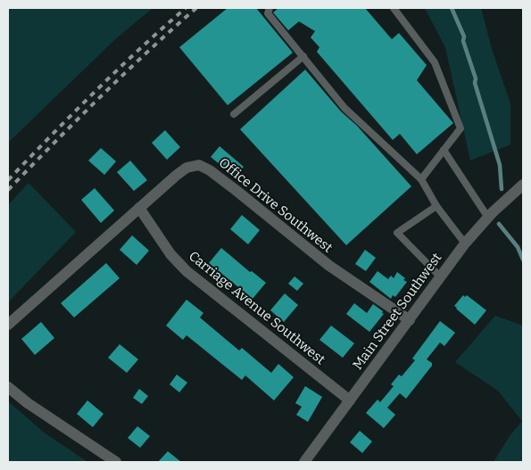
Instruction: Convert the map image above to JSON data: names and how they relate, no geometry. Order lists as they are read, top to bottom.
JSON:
{
  "streets": {
    "street": ["Office Drive Southwest", "Carriage Avenue Southwest", "Main Street Southwest"]
  },
  "crossings": [
    ["Office Drive Southwest", "Carriage Avenue Southwest"],
    ["Office Drive Southwest", "Main Street Southwest"],
    ["Carriage Avenue Southwest", "Main Street Southwest"]
  ]
}
